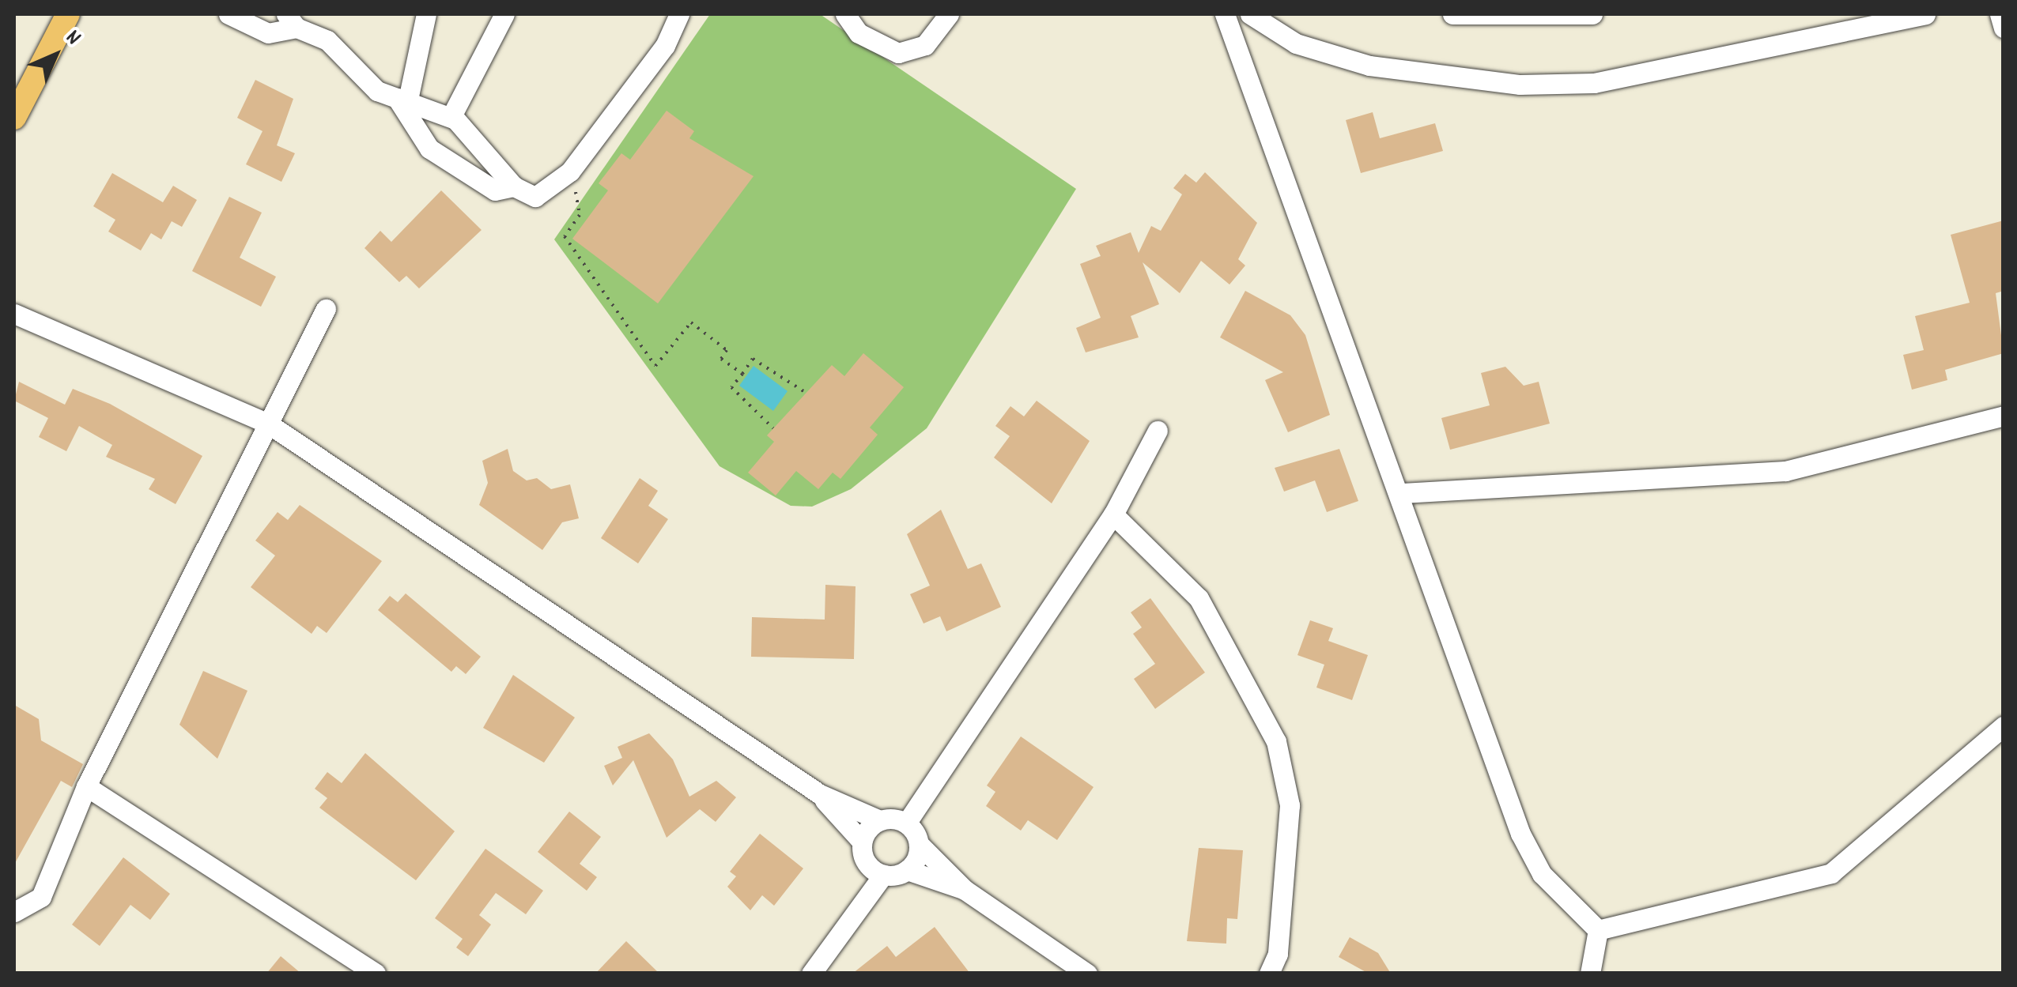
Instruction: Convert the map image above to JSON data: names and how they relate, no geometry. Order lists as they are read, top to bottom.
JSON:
{
  "north": "top right"
}
